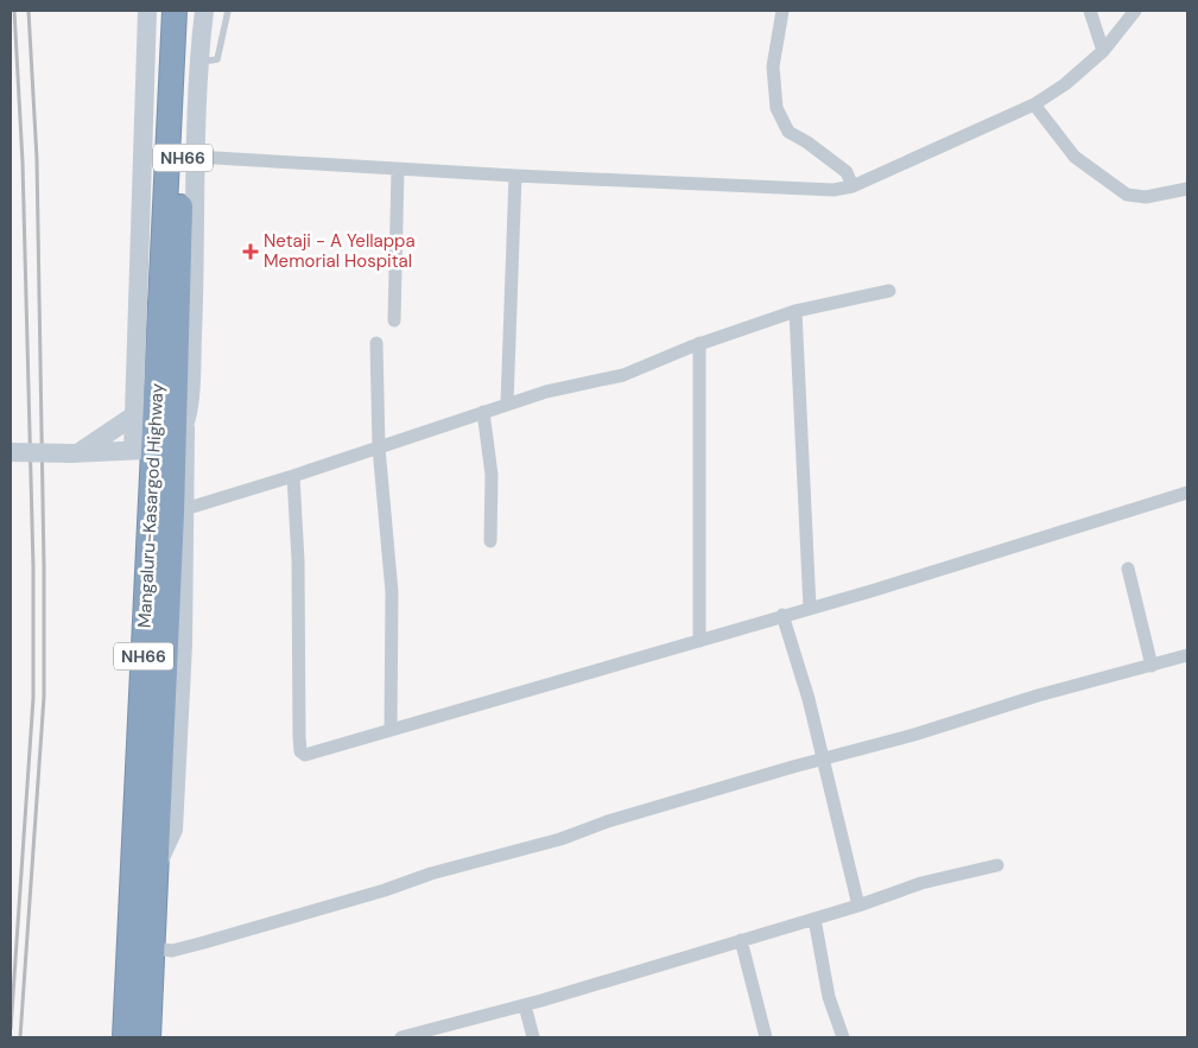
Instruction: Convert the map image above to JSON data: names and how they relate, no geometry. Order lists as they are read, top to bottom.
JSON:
{
  "streets": {
    "highway": ["NH66", "Mangaluru-Kasargod Highway"]
  },
  "places": {
    "health": ["Netaji - A Yellappa Memorial Hospital"]
  }
}
